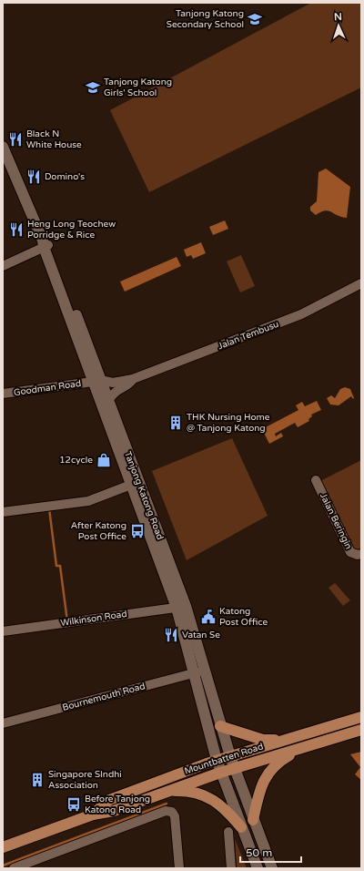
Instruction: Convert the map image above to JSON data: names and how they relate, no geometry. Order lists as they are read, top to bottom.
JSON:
{
  "streets": {
    "main road": ["Tanjong Katong Road", "Mountbatten Road"],
    "street": [
      "Jalan Tembusu",
      "Goodman Road",
      "Jalan Beringin",
      "Wilkinson Road",
      "Bournemouth Road"
    ]
  },
  "crossings": [
    ["Jalan Tembusu", "Goodman Road"],
    ["Goodman Road", "Tanjong Katong Road"],
    ["Tanjong Katong Road", "Wilkinson Road"],
    ["Tanjong Katong Road", "Bournemouth Road"],
    ["Tanjong Katong Road", "Mountbatten Road"]
  ],
  "places": {
    "school or university": ["Tanjong Katong Secondary School", "Tanjong Katong Girls' School"],
    "restaurant": [
      "Black N White House",
      "Domino's",
      "Heng Long Teochew Porridge & Rice",
      "Vatan Se"
    ],
    "building": ["THK Nursing Home @ Tanjong Katong", "Singapore SIndhi Association"],
    "shop": ["12cycle"],
    "bus stop": ["After Katong Post Office", "Before Tanjong Katong Road"],
    "public building": ["Katong Post Office"]
  },
  "scale_bar": "50 m",
  "north": "top"
}
